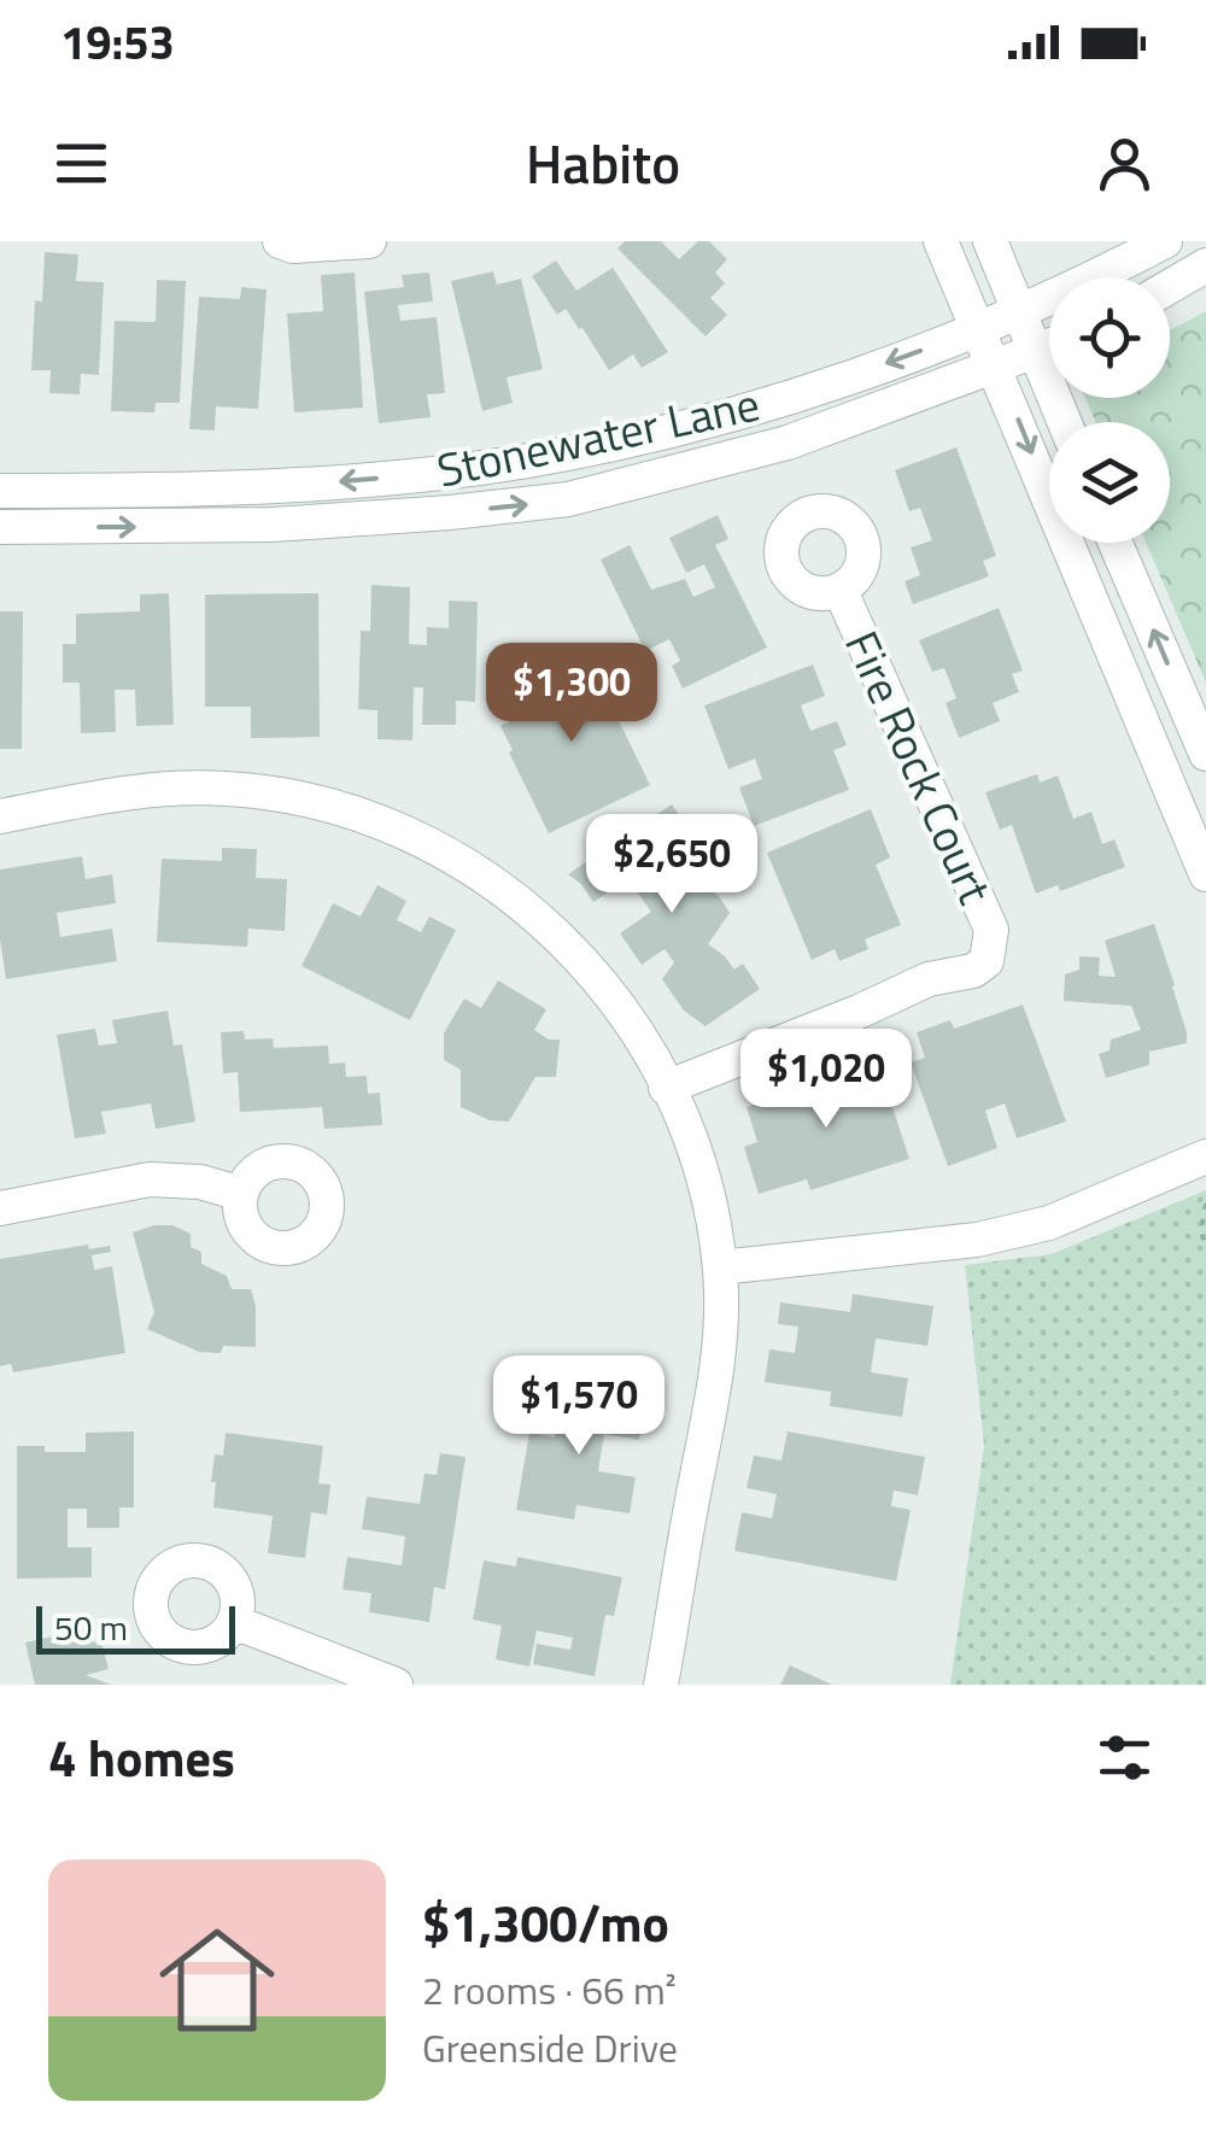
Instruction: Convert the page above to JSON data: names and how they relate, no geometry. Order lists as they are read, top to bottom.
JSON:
{
  "streets": {
    "street": ["Stonewater Lane", "Fire Rock Court"]
  },
  "scale_bar": "50 m",
  "page": {
    "status": "19:53",
    "header": "Habito",
    "price": [
      "$1,300",
      "$2,650",
      "$1,020",
      "$1,570"
    ],
    "scale": "50 m",
    "heading": "4 homes",
    "list": [
      {
        "name": "$1,300/mo",
        "note": "2 rooms · 66 m² · Greenside Drive"
      }
    ]
  }
}
